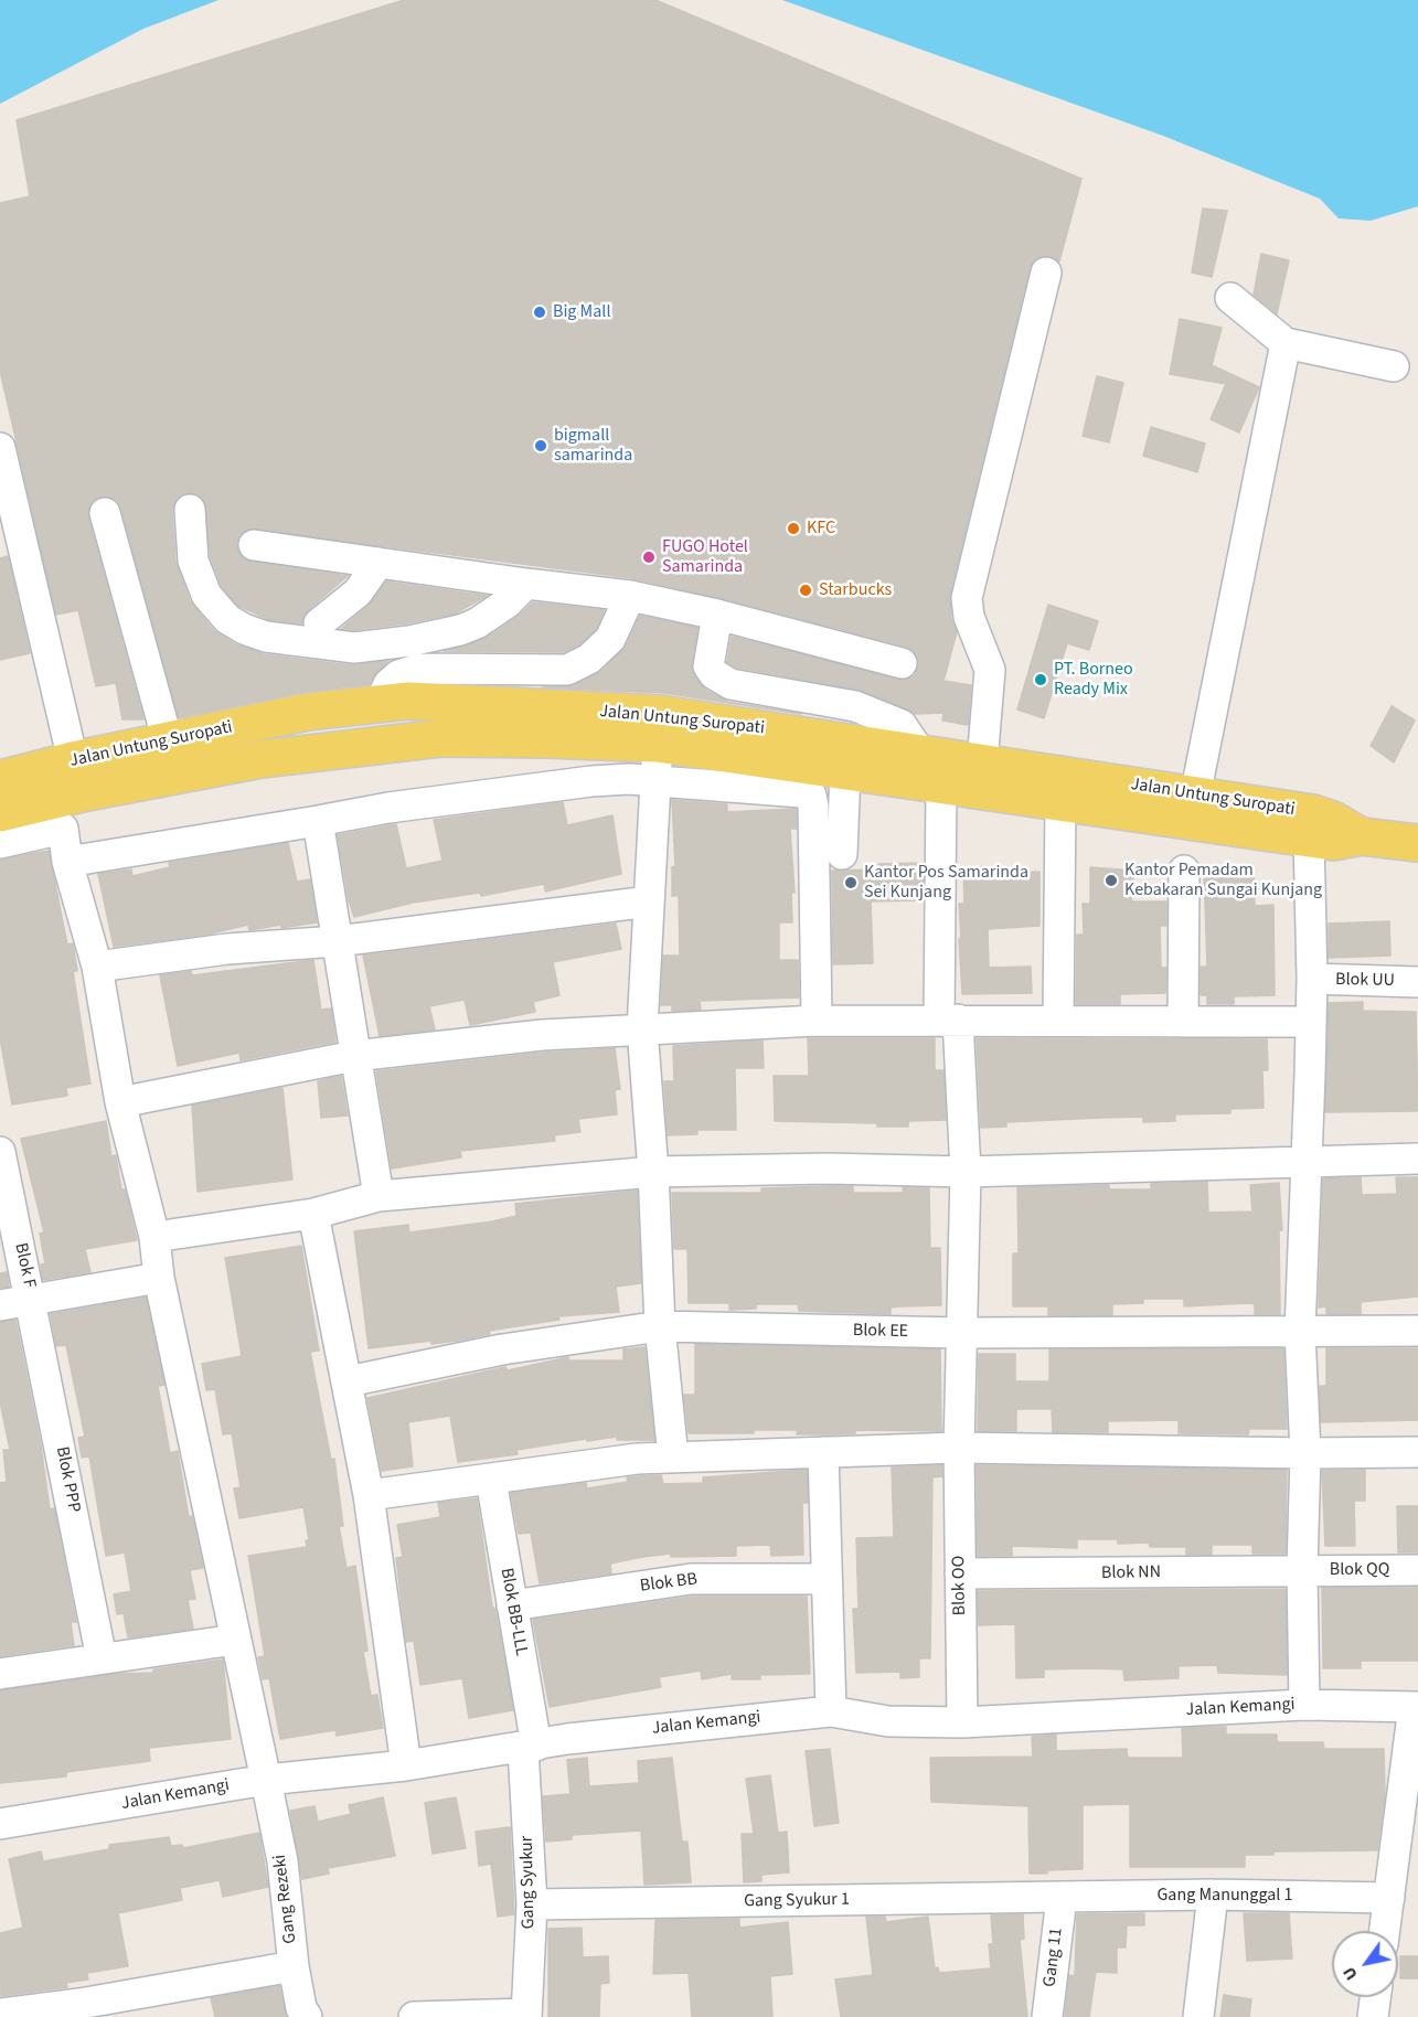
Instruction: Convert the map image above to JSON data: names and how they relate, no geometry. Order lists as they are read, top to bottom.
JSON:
{
  "streets": {
    "main road": ["Jalan Untung Suropati"],
    "street": [
      "Blok UU",
      "Blok F",
      "Blok EE",
      "Blok PPP",
      "Blok QQ",
      "Blok NN",
      "Blok BB",
      "Blok OO",
      "Blok BB-LLL",
      "Jalan Kemangi",
      "Gang Syukur",
      "Gang Manunggal 1",
      "Gang Rezeki",
      "Gang Syukur 1",
      "Gang 11"
    ]
  },
  "crossings": [
    ["Jalan Untung Suropati", "Blok OO"],
    ["Jalan Untung Suropati", "Gang Rezeki"],
    ["Blok F", "Blok PPP"],
    ["Blok EE", "Blok OO"],
    ["Blok QQ", "Blok NN"],
    ["Blok NN", "Blok OO"],
    ["Blok BB", "Blok BB-LLL"],
    ["Blok OO", "Jalan Kemangi"],
    ["Blok BB-LLL", "Jalan Kemangi"],
    ["Blok BB-LLL", "Gang Syukur"],
    ["Jalan Kemangi", "Gang Syukur"],
    ["Jalan Kemangi", "Gang Rezeki"],
    ["Gang Syukur", "Gang Syukur 1"],
    ["Gang Manunggal 1", "Gang Syukur 1"],
    ["Gang Manunggal 1", "Gang 11"],
    ["Gang Syukur 1", "Gang 11"]
  ],
  "places": [
    "Big Mall",
    "bigmall samarinda",
    "KFC",
    "FUGO Hotel Samarinda",
    "Starbucks",
    "PT. Borneo Ready Mix",
    "Kantor Pemadam Kebakaran Sungai Kunjang",
    "Kantor Pos Samarinda Sei Kunjang"
  ],
  "north": "bottom left"
}
